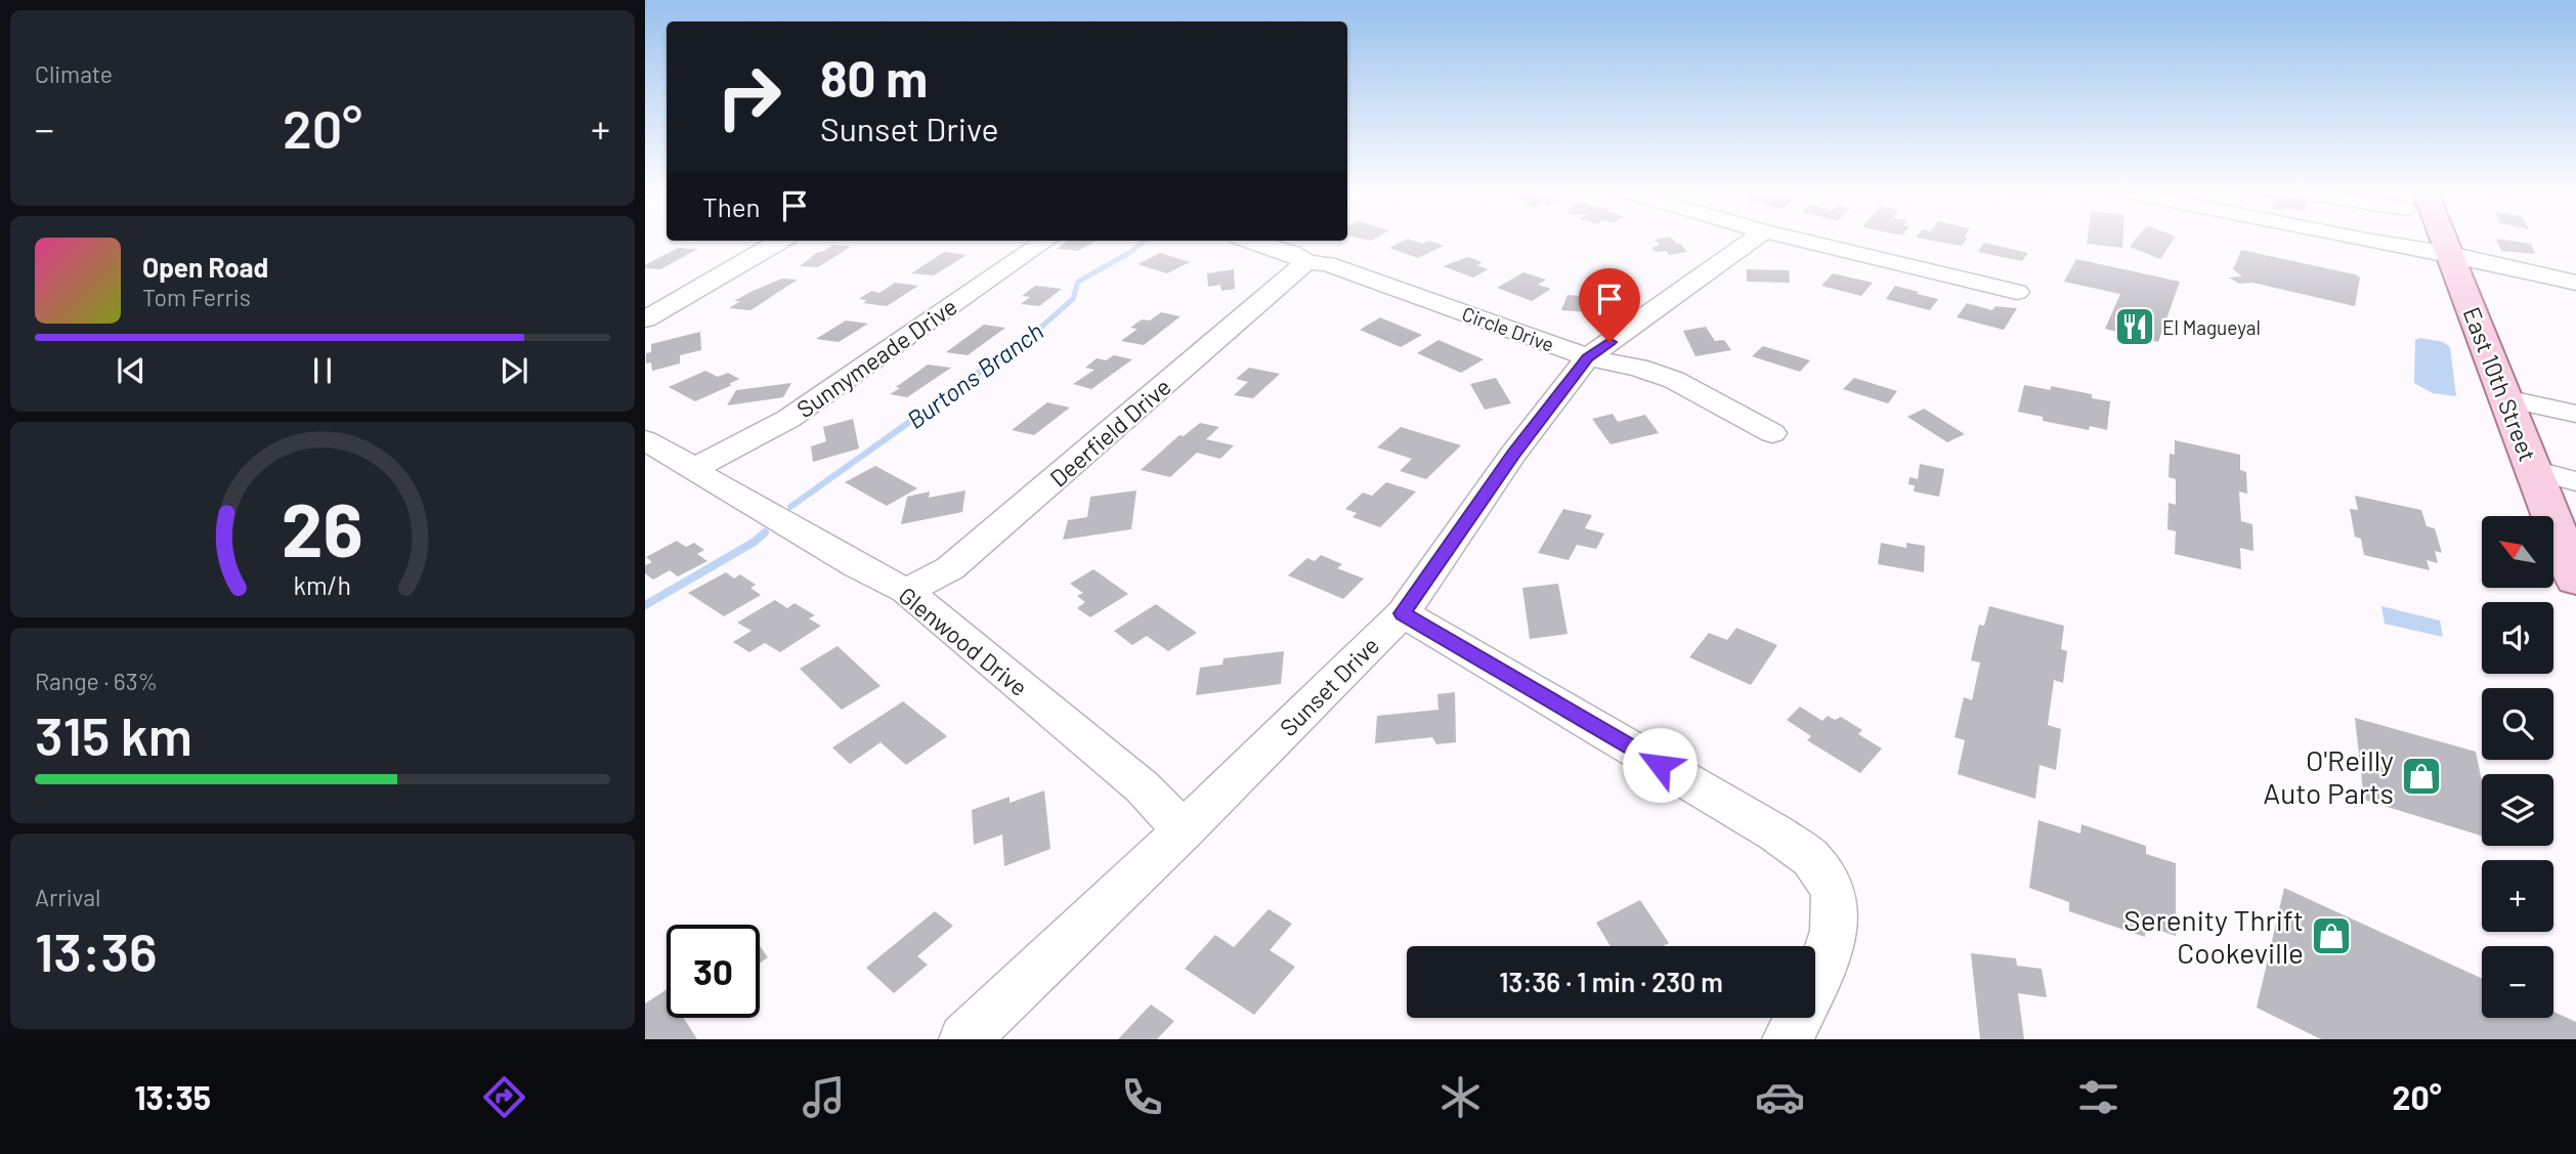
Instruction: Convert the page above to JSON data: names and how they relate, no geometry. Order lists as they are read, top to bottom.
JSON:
{
  "streets": {
    "main road": ["East 10th Street"],
    "street": [
      "Circle Drive",
      "Sunnymeade Drive",
      "Deerfield Drive",
      "Glenwood Drive",
      "Sunset Drive"
    ]
  },
  "crossings": [
    ["Circle Drive", "Deerfield Drive"],
    ["Circle Drive", "Sunset Drive"],
    ["Sunnymeade Drive", "Glenwood Drive"],
    ["Deerfield Drive", "Glenwood Drive"],
    ["Glenwood Drive", "Sunset Drive"]
  ],
  "water": ["Burtons Branch"],
  "places": {
    "restaurant": ["El Magueyal"],
    "shop": ["O'Reilly Auto Parts", "Serenity Thrift Cookeville"]
  },
  "north": "top left",
  "page": {
    "tile": [
      "Climate",
      ["Range · 63%", "315 km"],
      ["Arrival", "13:36"]
    ],
    "turn": ["80 m", "Sunset Drive"],
    "heat": ["−", "20°", "+"],
    "then": "Then",
    "song": ["Open Road", "Tom Ferris"],
    "map_buttons": ["+", "−"],
    "limit": "30",
    "trip": "13:36 · 1 min · 230 m",
    "tabs": ["13:35", "20°"],
    "gauge": ["26", "km/h"]
  }
}
